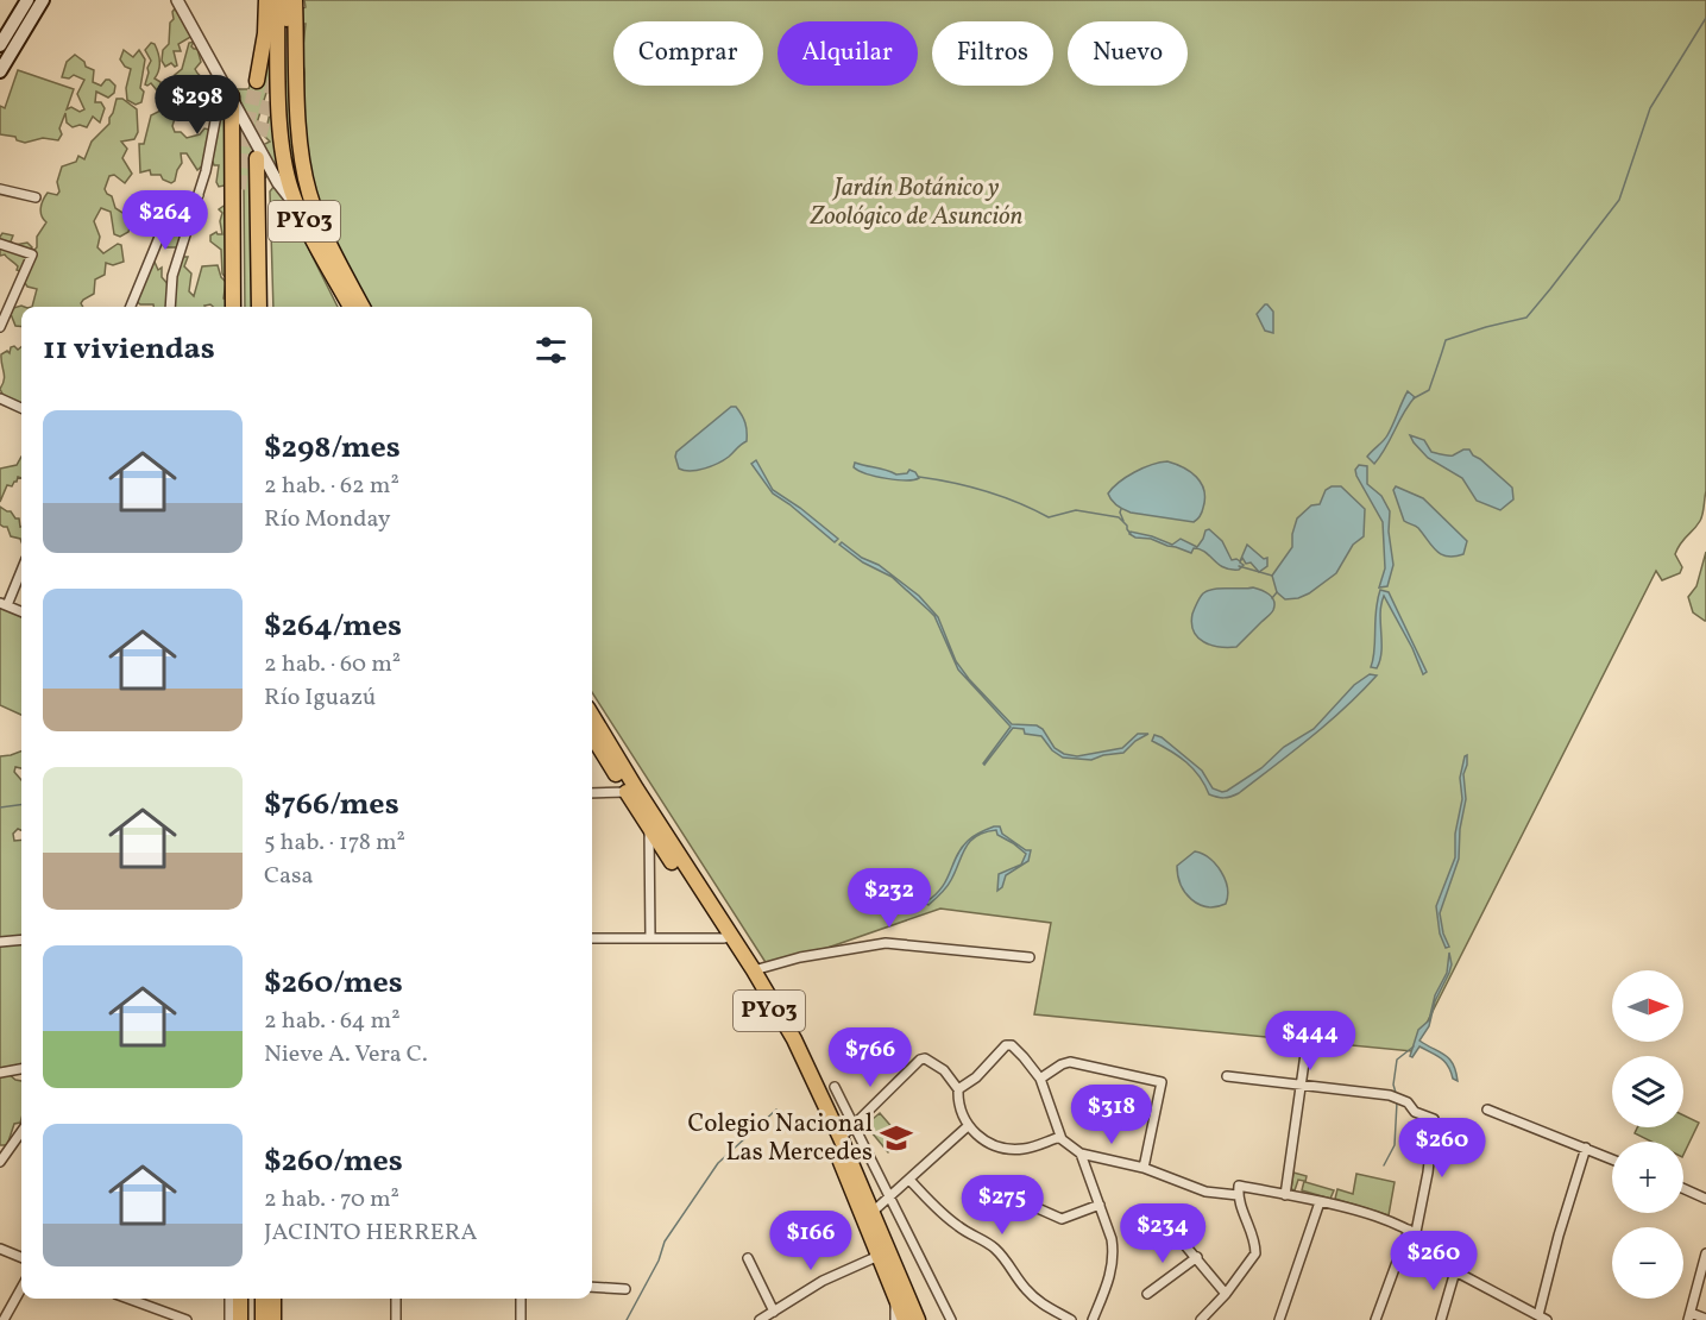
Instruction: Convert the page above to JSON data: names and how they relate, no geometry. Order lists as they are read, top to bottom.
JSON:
{
  "streets": {
    "highway": ["PY03"]
  },
  "parks": ["Jardín Botánico y Zoológico de Asunción"],
  "places": {
    "school or university": ["Colegio Nacional Las Mercedes"]
  },
  "north": "right",
  "page": {
    "chip": [
      "Comprar",
      "Alquilar",
      "Filtros",
      "Nuevo"
    ],
    "price": [
      "$298",
      "$264",
      "$232",
      "$444",
      "$766",
      "$318",
      "$260",
      "$275",
      "$234",
      "$166",
      "$260"
    ],
    "heading": "11 viviendas",
    "list": [
      {
        "name": "$298/mes",
        "note": "2 hab. · 62 m² · Río Monday"
      },
      {
        "name": "$264/mes",
        "note": "2 hab. · 60 m² · Río Iguazú"
      },
      {
        "name": "$766/mes",
        "note": "5 hab. · 178 m² · Casa"
      },
      {
        "name": "$260/mes",
        "note": "2 hab. · 64 m² · Nieve A. Vera C."
      },
      {
        "name": "$260/mes",
        "note": "2 hab. · 70 m² · JACINTO HERRERA"
      }
    ],
    "map_buttons": ["+", "−"]
  }
}
